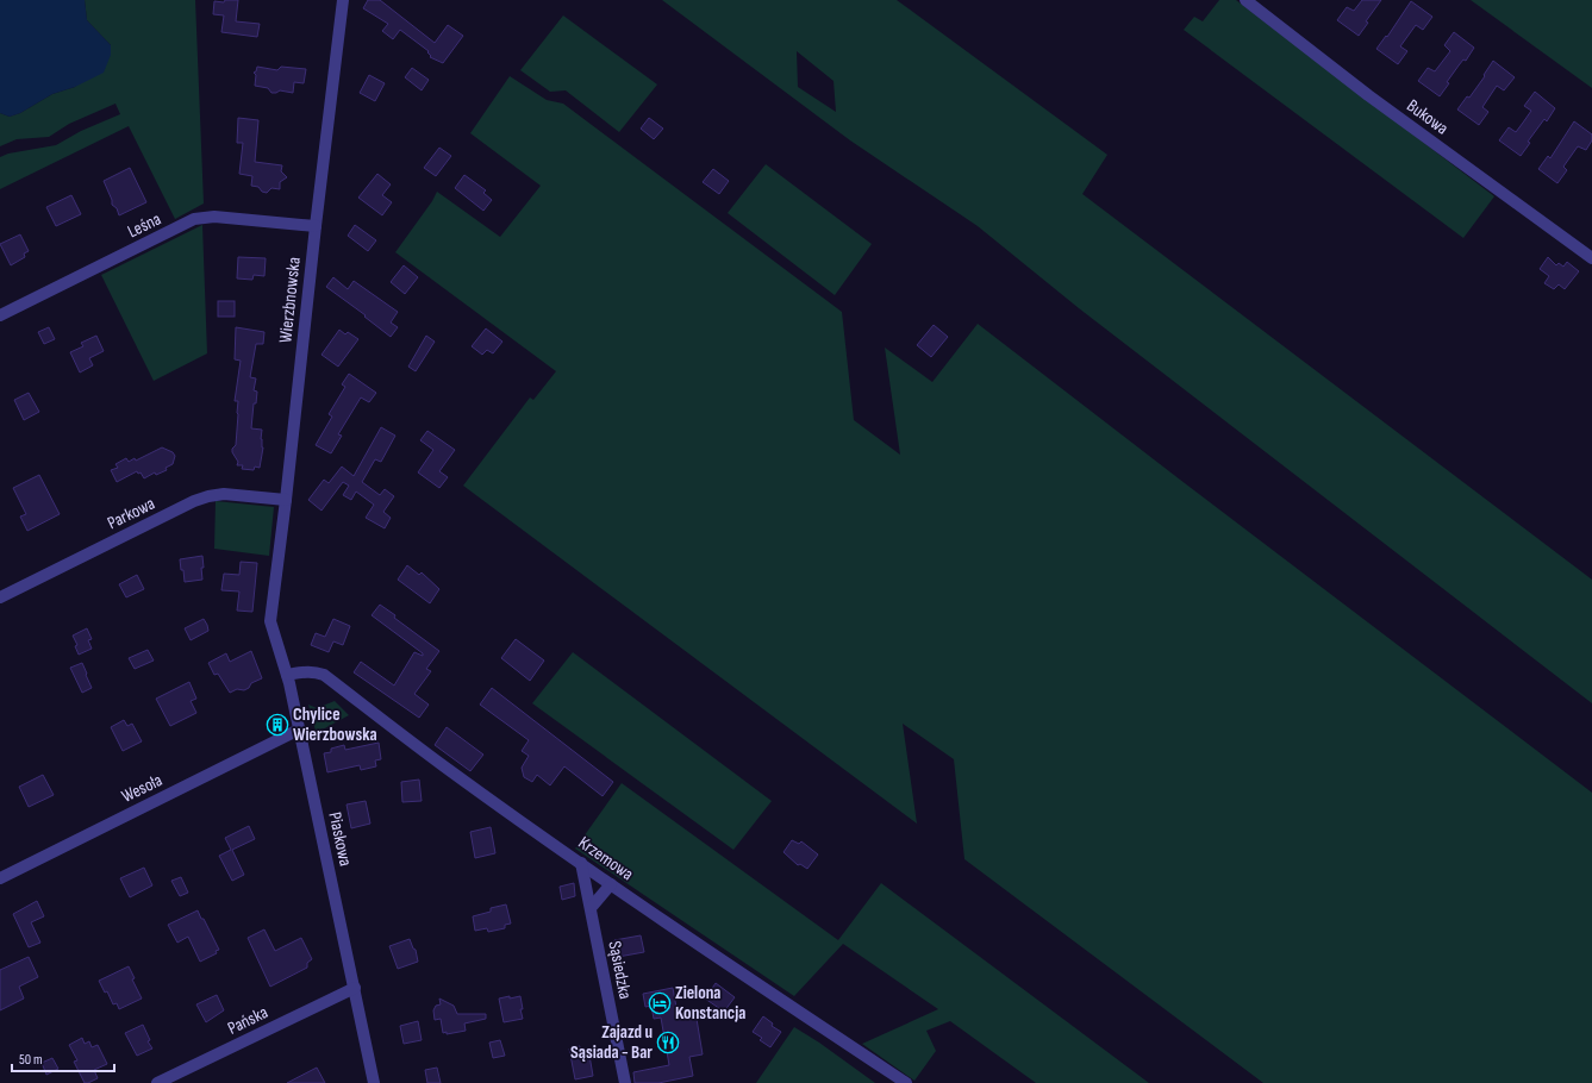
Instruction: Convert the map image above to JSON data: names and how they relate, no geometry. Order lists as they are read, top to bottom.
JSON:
{
  "streets": {
    "street": [
      "Bukowa",
      "Leśna",
      "Wierzbnowska",
      "Parkowa",
      "Wesoła",
      "Piaskowa",
      "Krzemowa",
      "Sąsiedzka",
      "Pańska"
    ]
  },
  "crossings": [
    ["Leśna", "Wierzbnowska"],
    ["Wierzbnowska", "Parkowa"],
    ["Wierzbnowska", "Piaskowa"],
    ["Wesoła", "Piaskowa"],
    ["Piaskowa", "Krzemowa"],
    ["Piaskowa", "Pańska"],
    ["Krzemowa", "Sąsiedzka"]
  ],
  "places": {
    "building": ["Chylice Wierzbowska"],
    "hotel": ["Zielona Konstancja"],
    "restaurant": ["Zajazd u Sąsiada - Bar"]
  },
  "scale_bar": "50 m"
}
